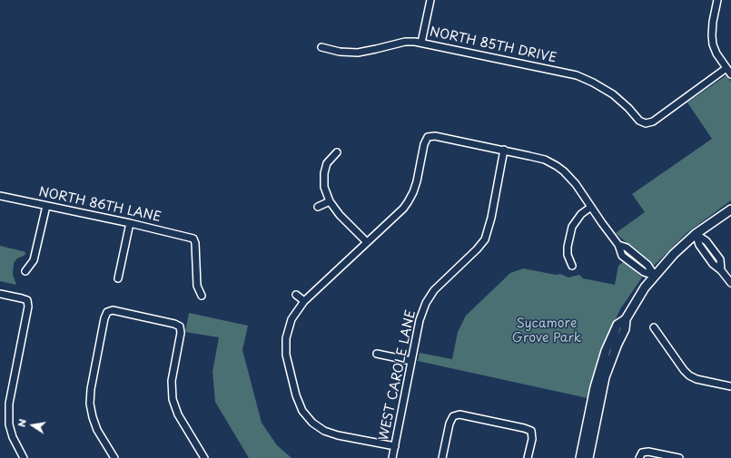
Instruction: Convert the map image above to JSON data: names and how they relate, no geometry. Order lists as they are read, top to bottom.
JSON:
{
  "streets": {
    "street": ["NORTH 85TH DRIVE", "NORTH 86TH LANE", "WEST CAROLE LANE"]
  },
  "parks": ["Sycamore Grove Park"],
  "north": "left"
}
